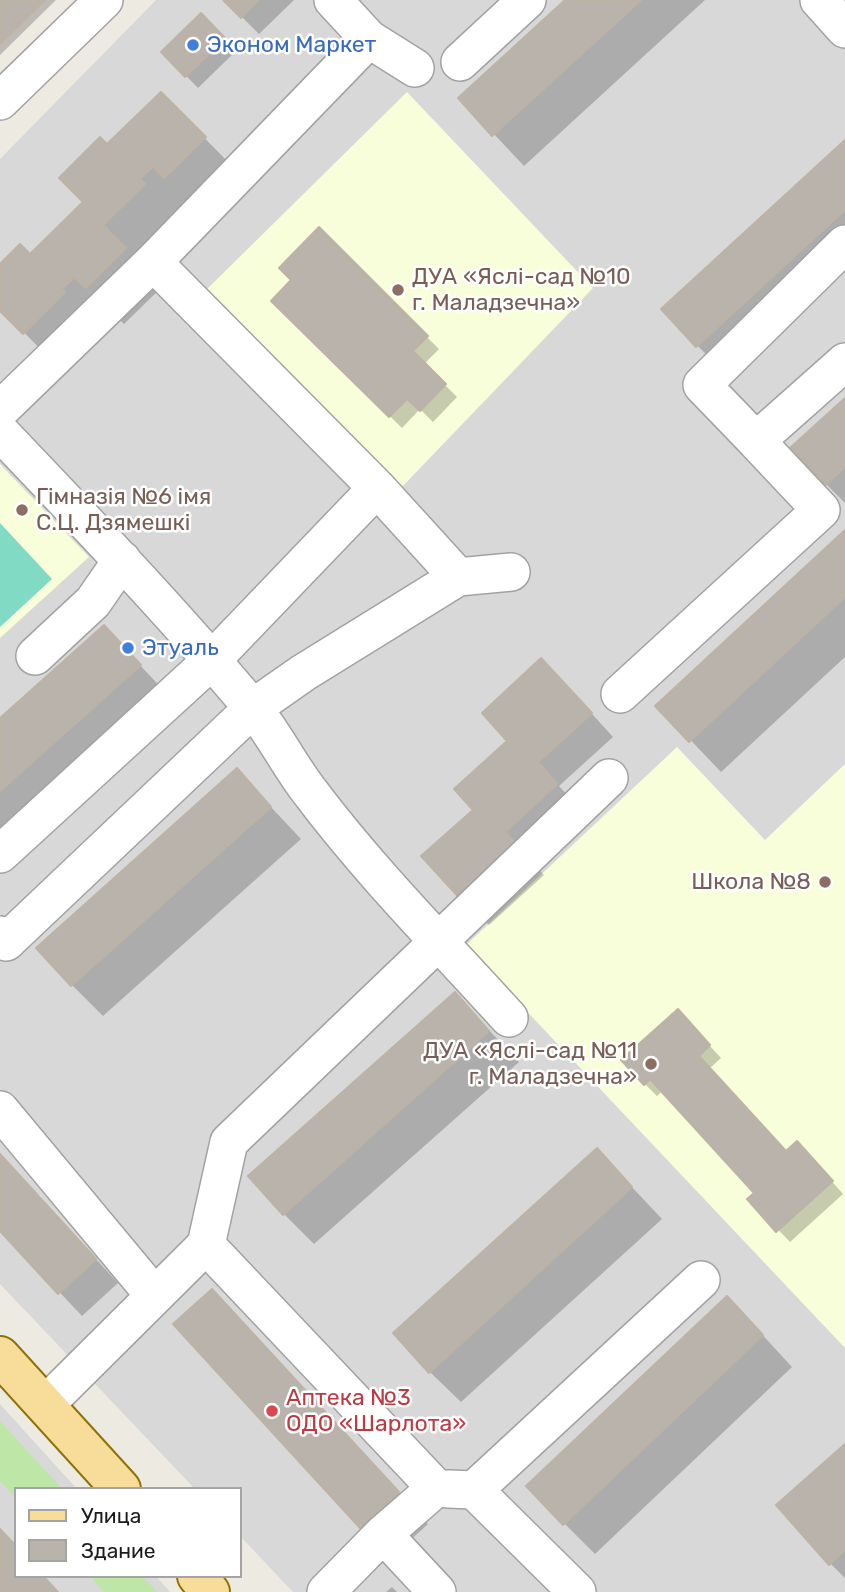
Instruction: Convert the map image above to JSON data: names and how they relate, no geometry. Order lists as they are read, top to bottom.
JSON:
{
  "places": [
    "Эконом Маркет",
    "ДУА «Яслі-сад №10 г. Маладзечна»",
    "Гімназія №6 iмя С.Ц. Дзямешкi",
    "Этуаль",
    "Школа №8",
    "ДУА «Яслі-сад №11 г. Маладзечна»",
    "Аптека №3 ОДО «Шарлота»"
  ],
  "legend": ["Улица", "Здание"]
}
